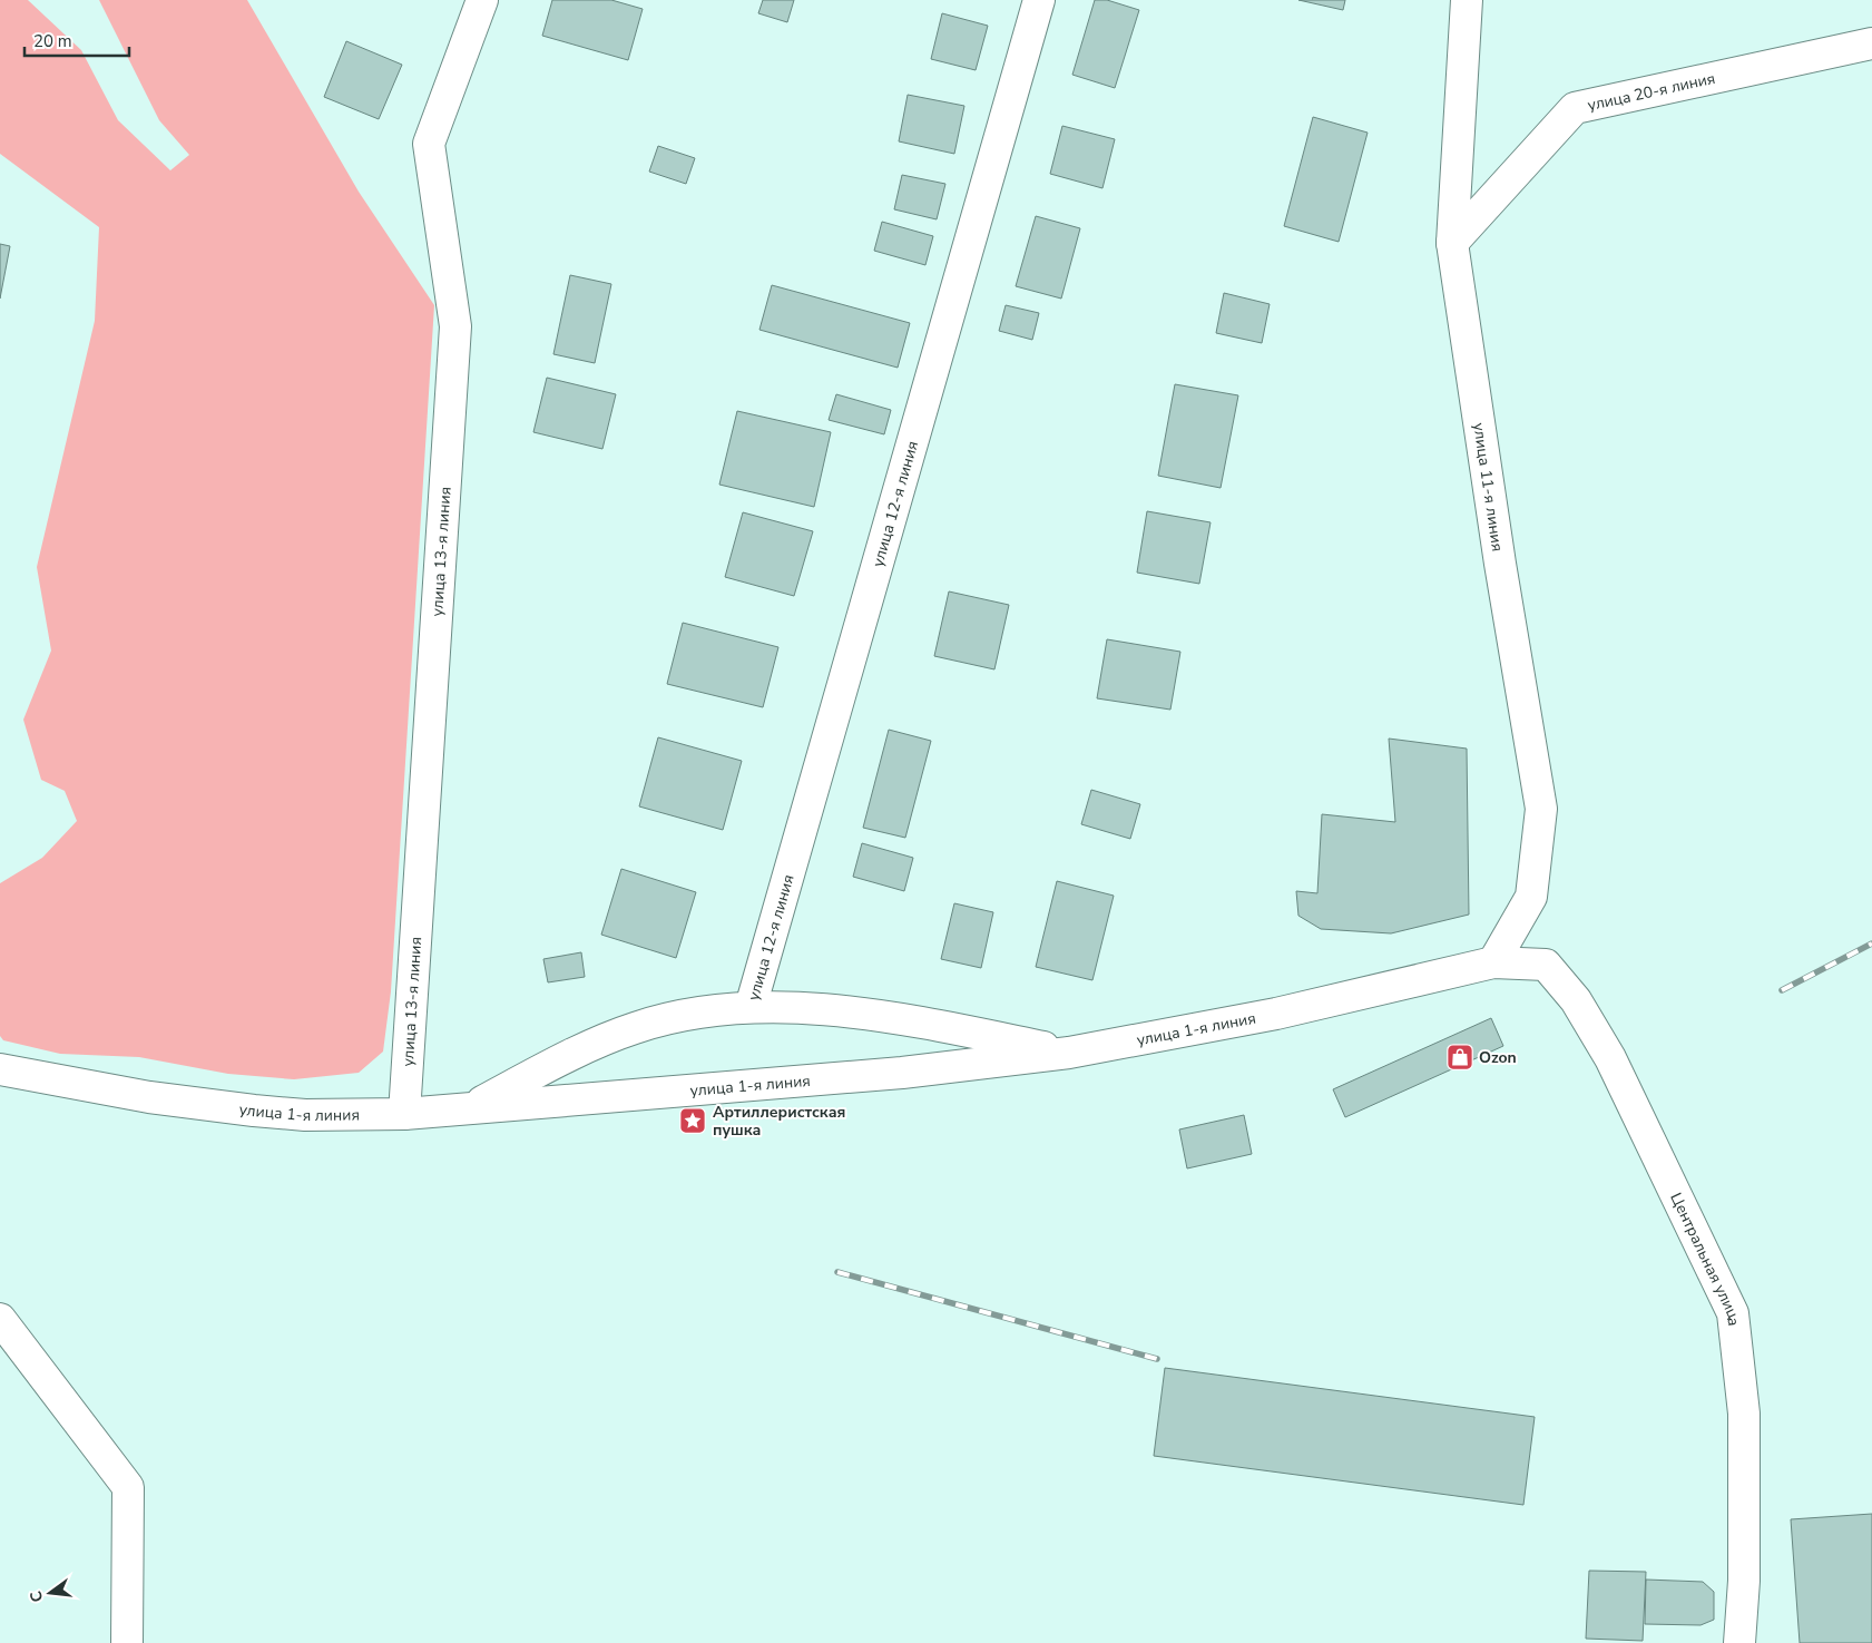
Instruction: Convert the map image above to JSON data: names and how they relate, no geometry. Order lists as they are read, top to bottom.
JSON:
{
  "streets": {
    "street": [
      "улица 20-я линия",
      "улица 11-я линия",
      "улица 12-я линия",
      "улица 13-я линия",
      "улица 1-я линия",
      "Центральная улица"
    ]
  },
  "crossings": [
    ["улица 20-я линия", "улица 11-я линия"],
    ["улица 11-я линия", "улица 1-я линия"],
    ["улица 11-я линия", "Центральная улица"],
    ["улица 13-я линия", "улица 1-я линия"],
    ["улица 1-я линия", "Центральная улица"]
  ],
  "places": {
    "shop": ["Ozon"],
    "place": ["Артиллеристская пушка"]
  },
  "scale_bar": "20 m",
  "north": "left"
}
